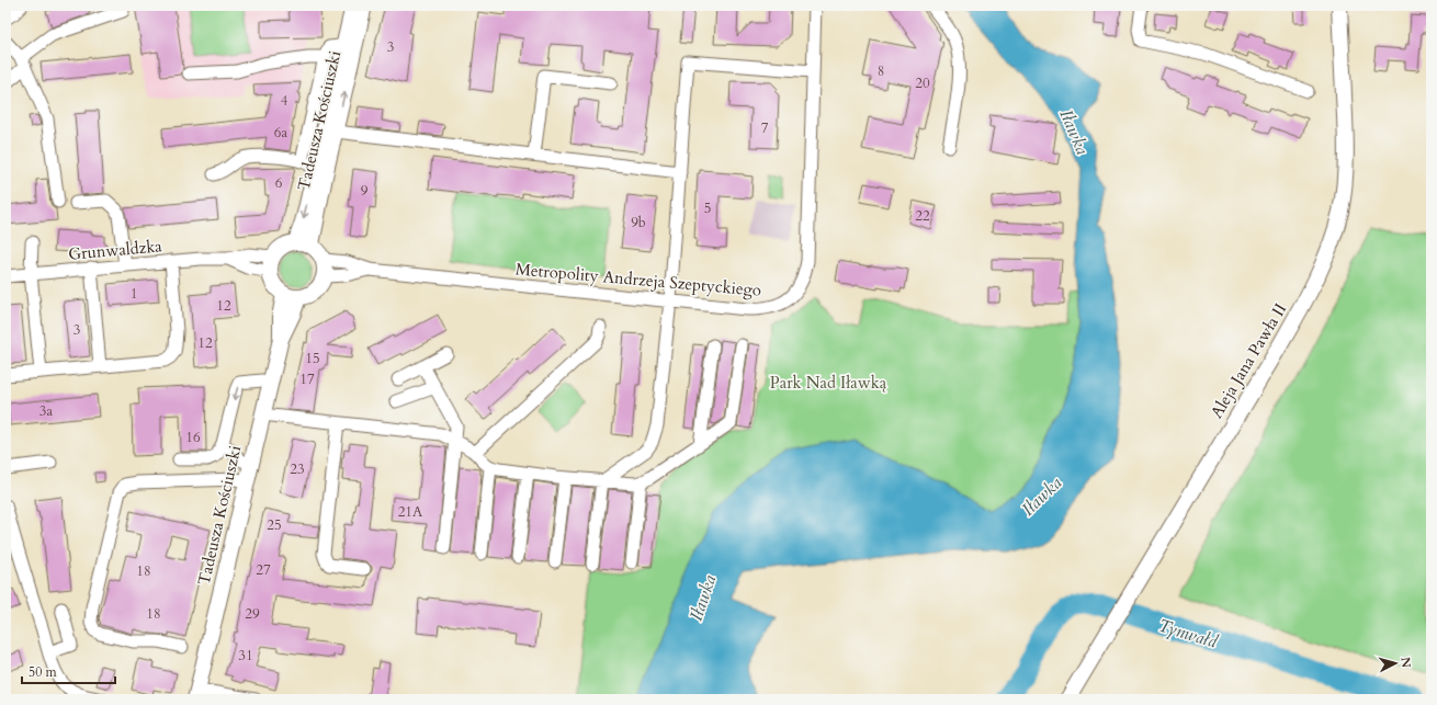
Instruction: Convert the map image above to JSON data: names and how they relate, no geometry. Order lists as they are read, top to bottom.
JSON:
{
  "streets": {
    "main road": ["Tadeusza Kościuszki", "Aleja Jana Pawła II"],
    "street": ["Grunwaldzka", "Metropolity Andrzeja Szeptyckiego"]
  },
  "crossings": [
    ["Tadeusza Kościuszki", "Grunwaldzka"],
    ["Tadeusza Kościuszki", "Metropolity Andrzeja Szeptyckiego"],
    ["Grunwaldzka", "Metropolity Andrzeja Szeptyckiego"]
  ],
  "water": ["Iławka", "Tynwałd"],
  "parks": ["Park Nad Iławką"],
  "house_numbers": [
    "3",
    "8",
    "20",
    "4",
    "7",
    "6a",
    "6",
    "9",
    "5",
    "22",
    "9b",
    "1",
    "12",
    "3",
    "12",
    "15",
    "17",
    "3a",
    "16",
    "23",
    "21A",
    "25",
    "27",
    "18",
    "18",
    "29",
    "31"
  ],
  "scale_bar": "50 m",
  "north": "right"
}
